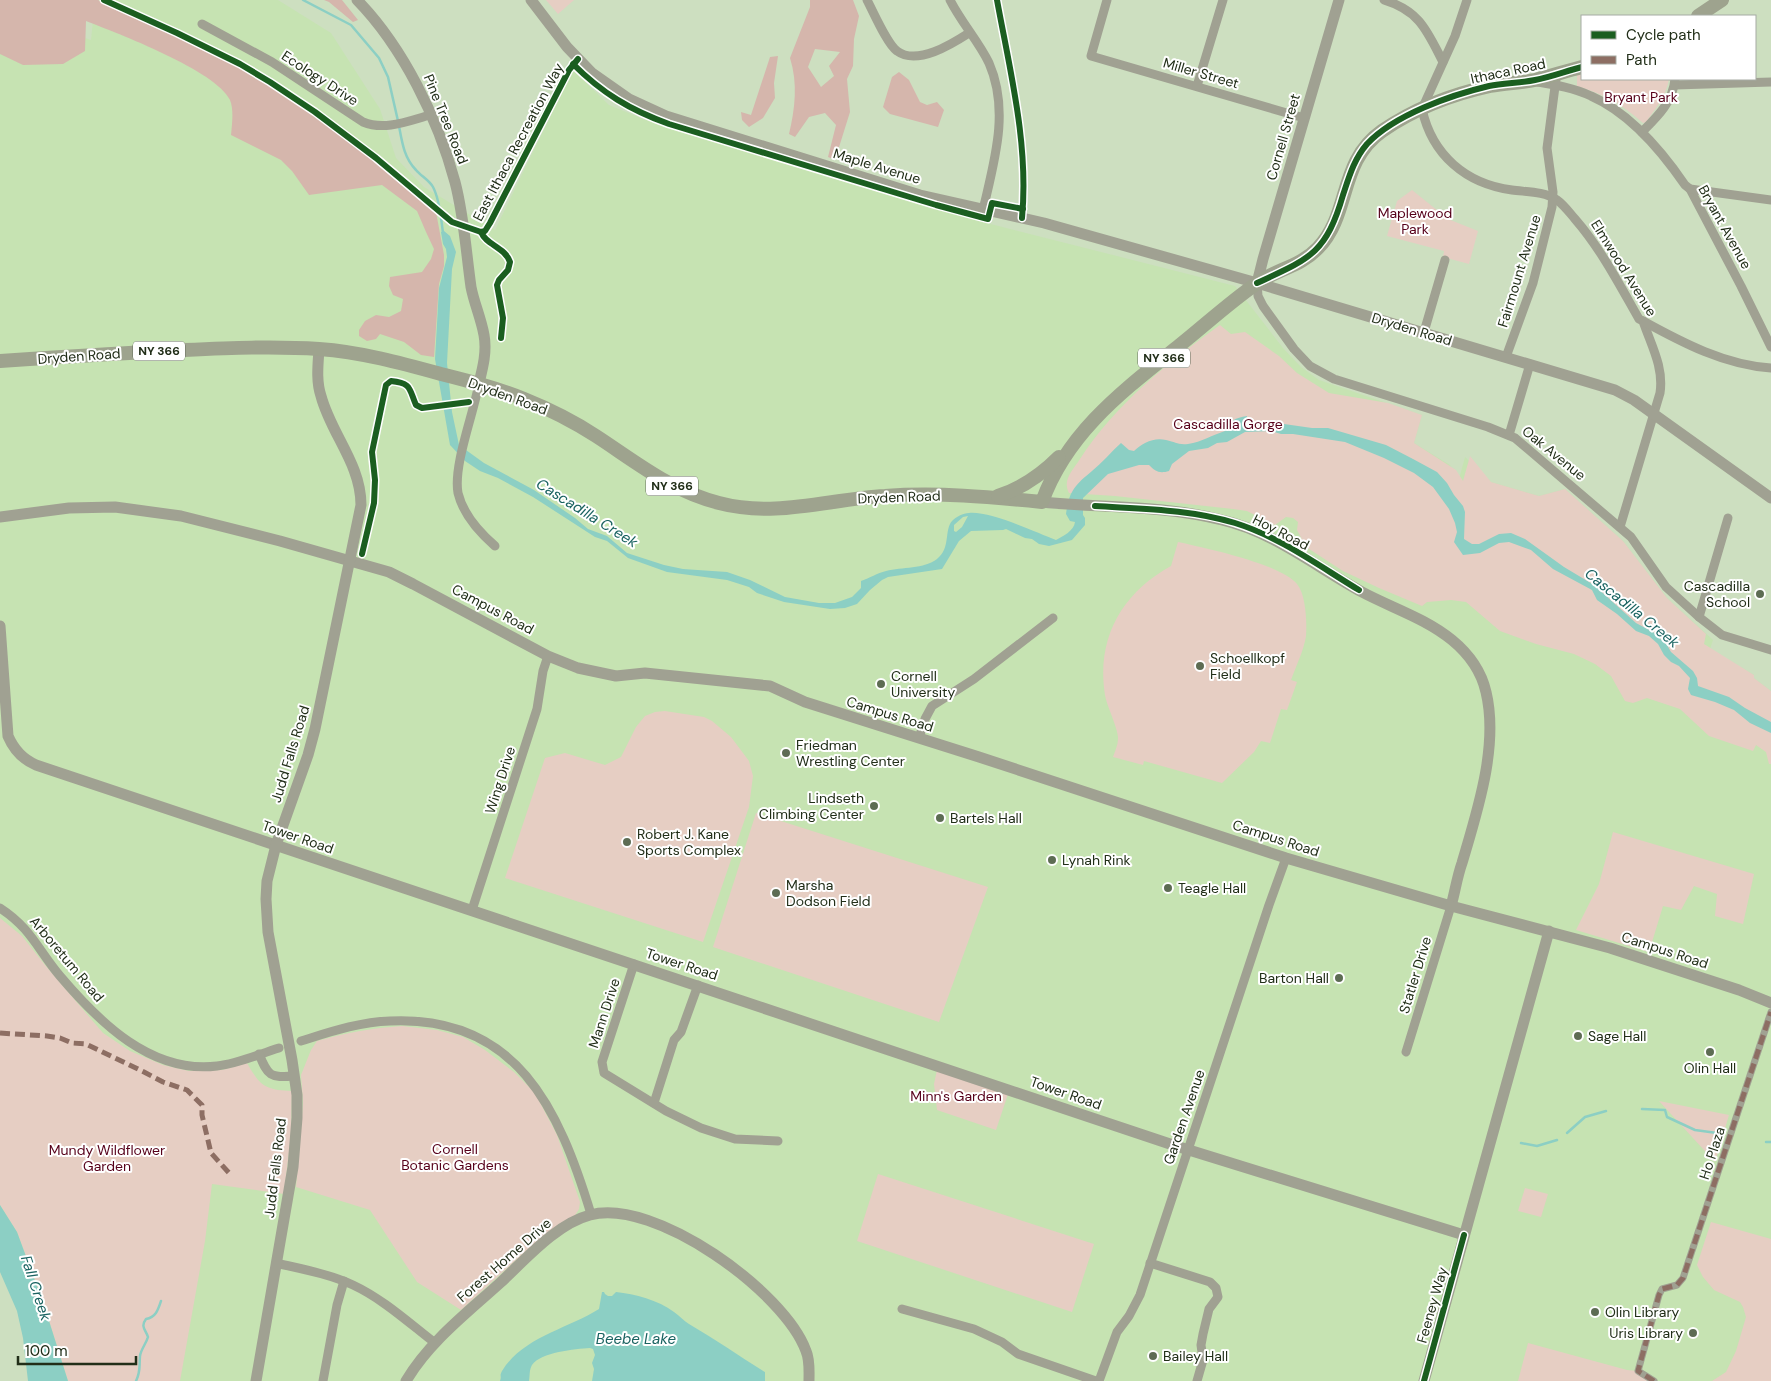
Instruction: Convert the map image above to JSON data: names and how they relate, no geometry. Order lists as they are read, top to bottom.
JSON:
{
  "streets": {
    "main road": ["Ithaca Road", "Dryden Road", "NY 366"],
    "street": [
      "Miller Street",
      "Ecology Drive",
      "Pine Tree Road",
      "Cornell Street",
      "Maple Avenue",
      "Bryant Avenue",
      "Elmwood Avenue",
      "Fairmount Avenue",
      "Oak Avenue",
      "Hoy Road",
      "Campus Road",
      "Judd Falls Road",
      "Wing Drive",
      "Tower Road",
      "Arboretum Road",
      "Statler Drive",
      "Mann Drive",
      "Garden Avenue",
      "Ho Plaza",
      "Forest Home Drive",
      "Feeney Way"
    ],
    "cycle path": ["East Ithaca Recreation Way"]
  },
  "crossings": [
    ["Ithaca Road", "Cornell Street"],
    ["Ithaca Road", "Maple Avenue"],
    ["Ithaca Road", "Bryant Avenue"],
    ["Ithaca Road", "Fairmount Avenue"],
    ["Ithaca Road", "Dryden Road"],
    ["Ithaca Road", "Oak Avenue"],
    ["Miller Street", "Cornell Street"],
    ["Ecology Drive", "Pine Tree Road"],
    ["Pine Tree Road", "Dryden Road"],
    ["Cornell Street", "Maple Avenue"],
    ["Cornell Street", "Dryden Road"],
    ["Cornell Street", "Oak Avenue"],
    ["Maple Avenue", "Dryden Road"],
    ["Maple Avenue", "Oak Avenue"],
    ["Bryant Avenue", "Fairmount Avenue"],
    ["Elmwood Avenue", "Fairmount Avenue"],
    ["Elmwood Avenue", "Dryden Road"],
    ["Elmwood Avenue", "Oak Avenue"],
    ["Fairmount Avenue", "Dryden Road"],
    ["Dryden Road", "Oak Avenue"],
    ["Dryden Road", "Hoy Road"],
    ["Dryden Road", "Judd Falls Road"],
    ["Hoy Road", "Campus Road"],
    ["Hoy Road", "Statler Drive"],
    ["Campus Road", "Judd Falls Road"],
    ["Campus Road", "Wing Drive"],
    ["Campus Road", "Statler Drive"],
    ["Campus Road", "Garden Avenue"],
    ["Campus Road", "Feeney Way"],
    ["Judd Falls Road", "Tower Road"],
    ["Wing Drive", "Tower Road"],
    ["Tower Road", "Mann Drive"],
    ["Tower Road", "Garden Avenue"],
    ["Tower Road", "Feeney Way"]
  ],
  "water": ["Cascadilla Creek", "Fall Creek", "Beebe Lake"],
  "parks": [
    "Bryant Park",
    "Maplewood Park",
    "Cascadilla Gorge",
    "Minn's Garden",
    "Cornell Botanic Gardens",
    "Mundy Wildflower Garden"
  ],
  "places": [
    "Cascadilla School",
    "Schoellkopf Field",
    "Cornell University",
    "Friedman Wrestling Center",
    "Lindseth Climbing Center",
    "Bartels Hall",
    "Robert J. Kane Sports Complex",
    "Lynah Rink",
    "Teagle Hall",
    "Marsha Dodson Field",
    "Barton Hall",
    "Sage Hall",
    "Olin Hall",
    "Olin Library",
    "Uris Library",
    "Bailey Hall"
  ],
  "legend": ["Cycle path", "Path"],
  "scale_bar": "100 m"
}
